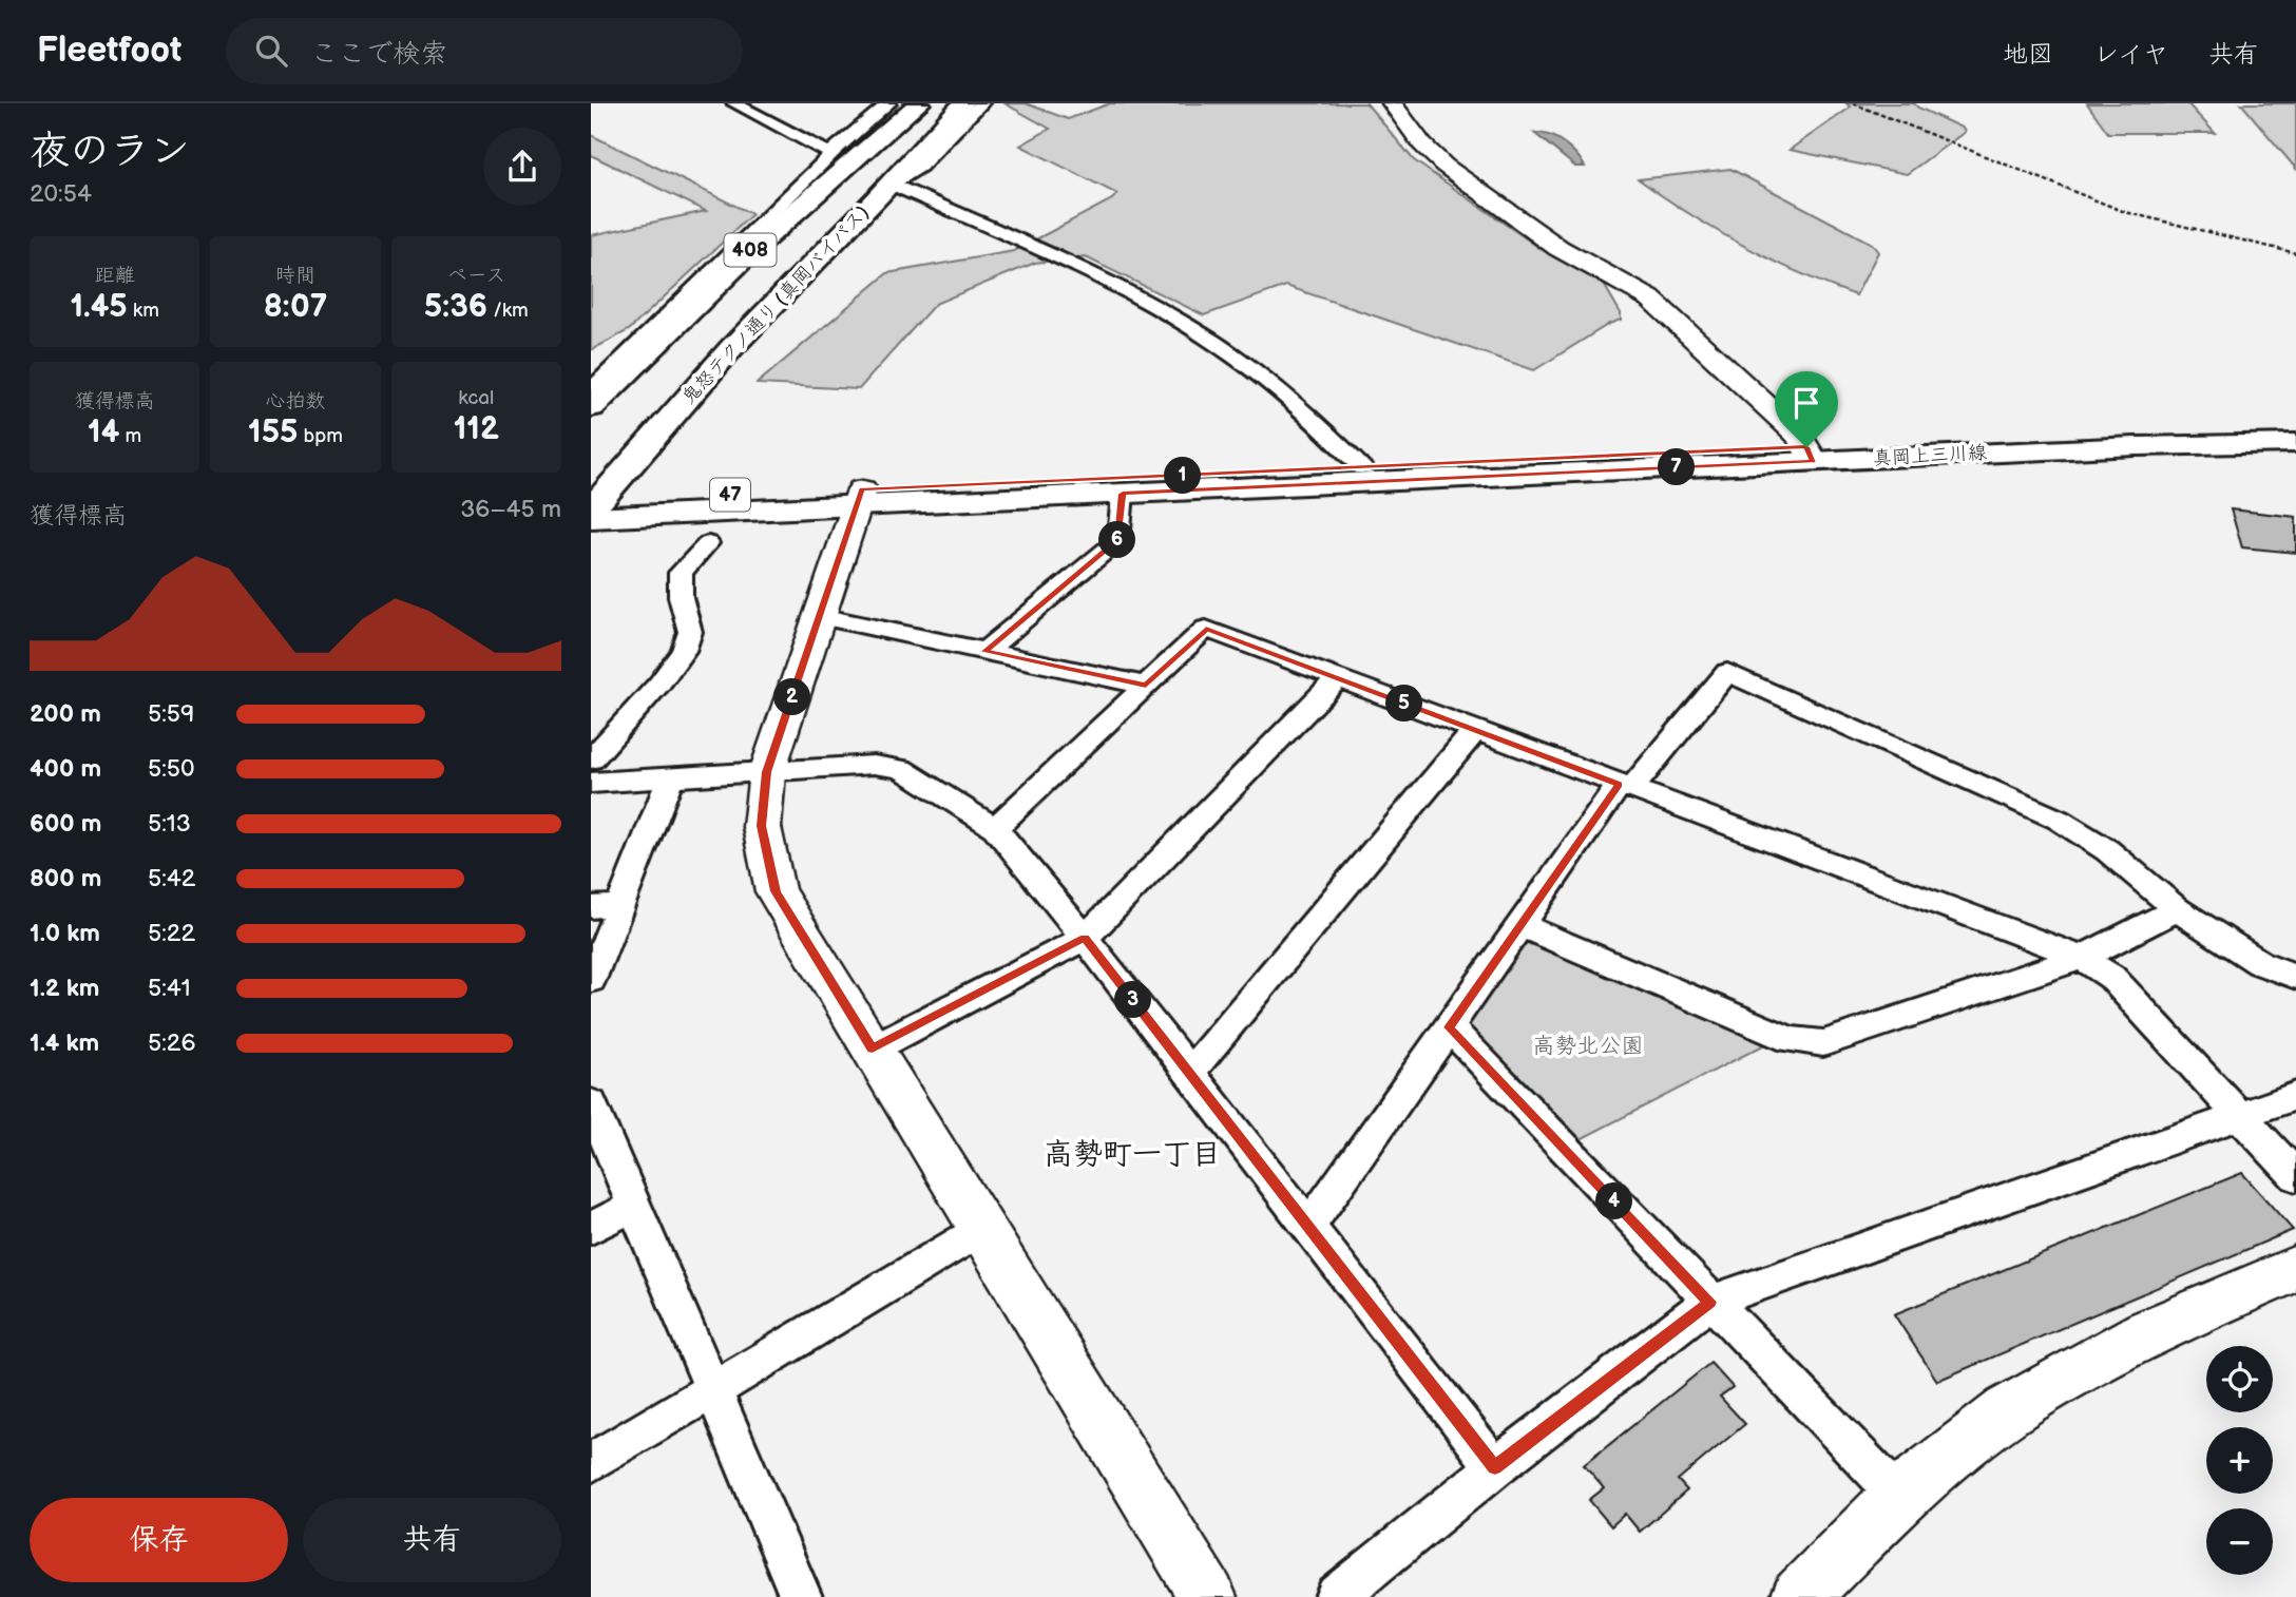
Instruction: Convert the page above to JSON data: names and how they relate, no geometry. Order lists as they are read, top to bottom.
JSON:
{
  "streets": {
    "main road": [
      "408",
      "鬼怒テクノ通り (真岡バイパス)",
      "真岡上三川線",
      "47"
    ]
  },
  "crossings": [
    ["鬼怒テクノ通り (真岡バイパス)", "真岡上三川線"]
  ],
  "districts": ["高勢町一丁目"],
  "parks": ["高勢北公園"],
  "page": {
    "header": "Fleetfoot",
    "search": "ここで検索",
    "nav": ["地図", "レイヤ", "共有"],
    "heading": ["夜のラン", "20:54"],
    "stats": [
      ["距離", "1.45 km"],
      ["時間", "8:07"],
      ["ペース", "5:36 /km"],
      ["獲得標高", "14 m"],
      ["心拍数", "155 bpm"],
      ["kcal", "112"]
    ],
    "pins": [
      "7",
      "1",
      "6",
      "2",
      "5",
      "3",
      "4"
    ],
    "chart": ["獲得標高", "36–45 m"],
    "list": [
      {
        "name": "200 m",
        "note": "5:59"
      },
      {
        "name": "400 m",
        "note": "5:50"
      },
      {
        "name": "600 m",
        "note": "5:13"
      },
      {
        "name": "800 m",
        "note": "5:42"
      },
      {
        "name": "1.0 km",
        "note": "5:22"
      },
      {
        "name": "1.2 km",
        "note": "5:41"
      },
      {
        "name": "1.4 km",
        "note": "5:26"
      }
    ],
    "map_buttons": ["+", "−"],
    "buttons": ["保存", "共有"]
  }
}
